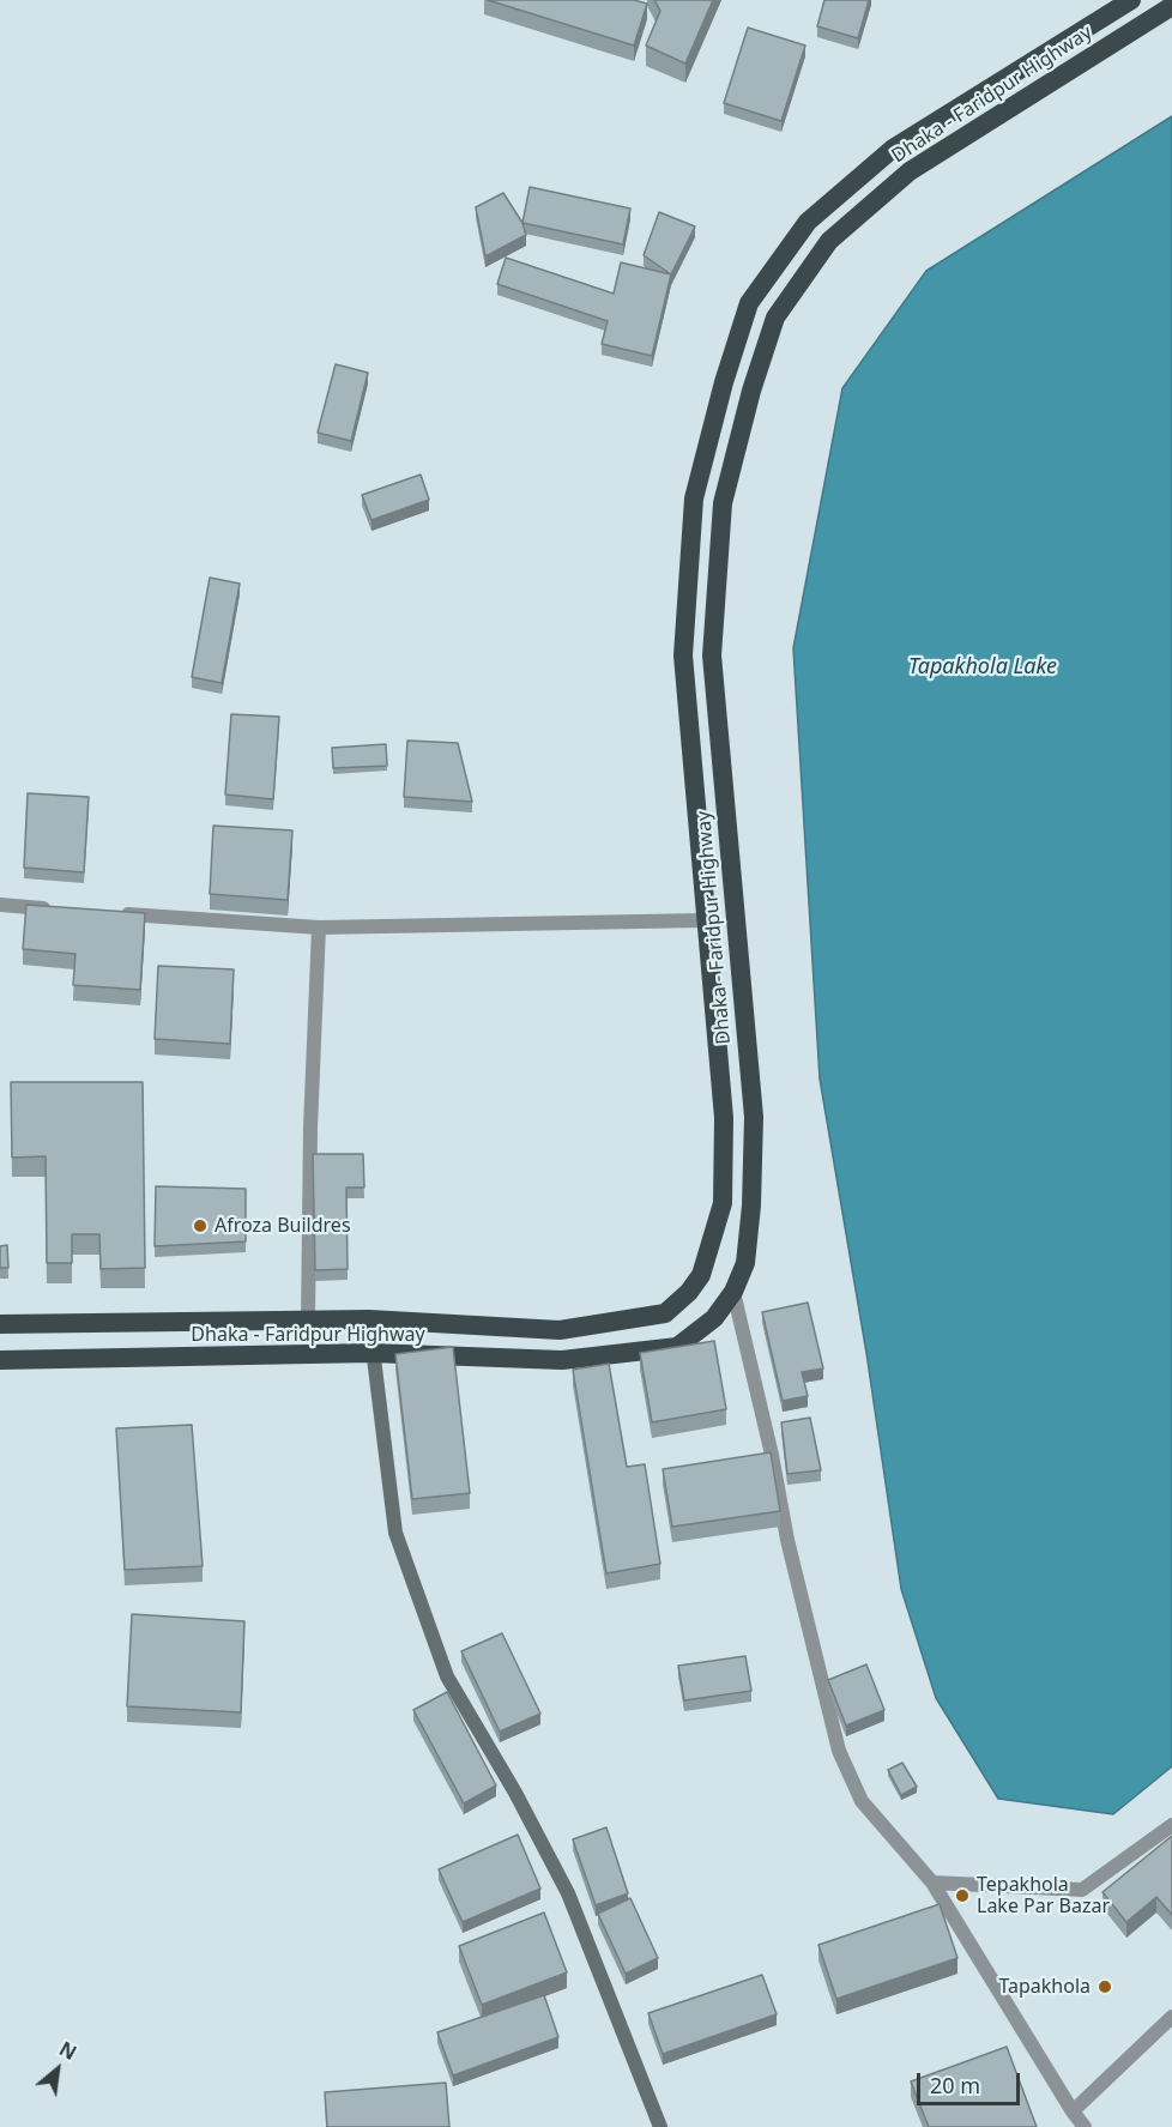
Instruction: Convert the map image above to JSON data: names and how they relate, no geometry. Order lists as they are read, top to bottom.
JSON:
{
  "streets": {
    "highway": ["Dhaka - Faridpur Highway"]
  },
  "water": ["Tapakhola Lake"],
  "places": ["Afroza Buildres", "Tepakhola Lake Par Bazar", "Tapakhola"],
  "scale_bar": "20 m",
  "north": "top right"
}
